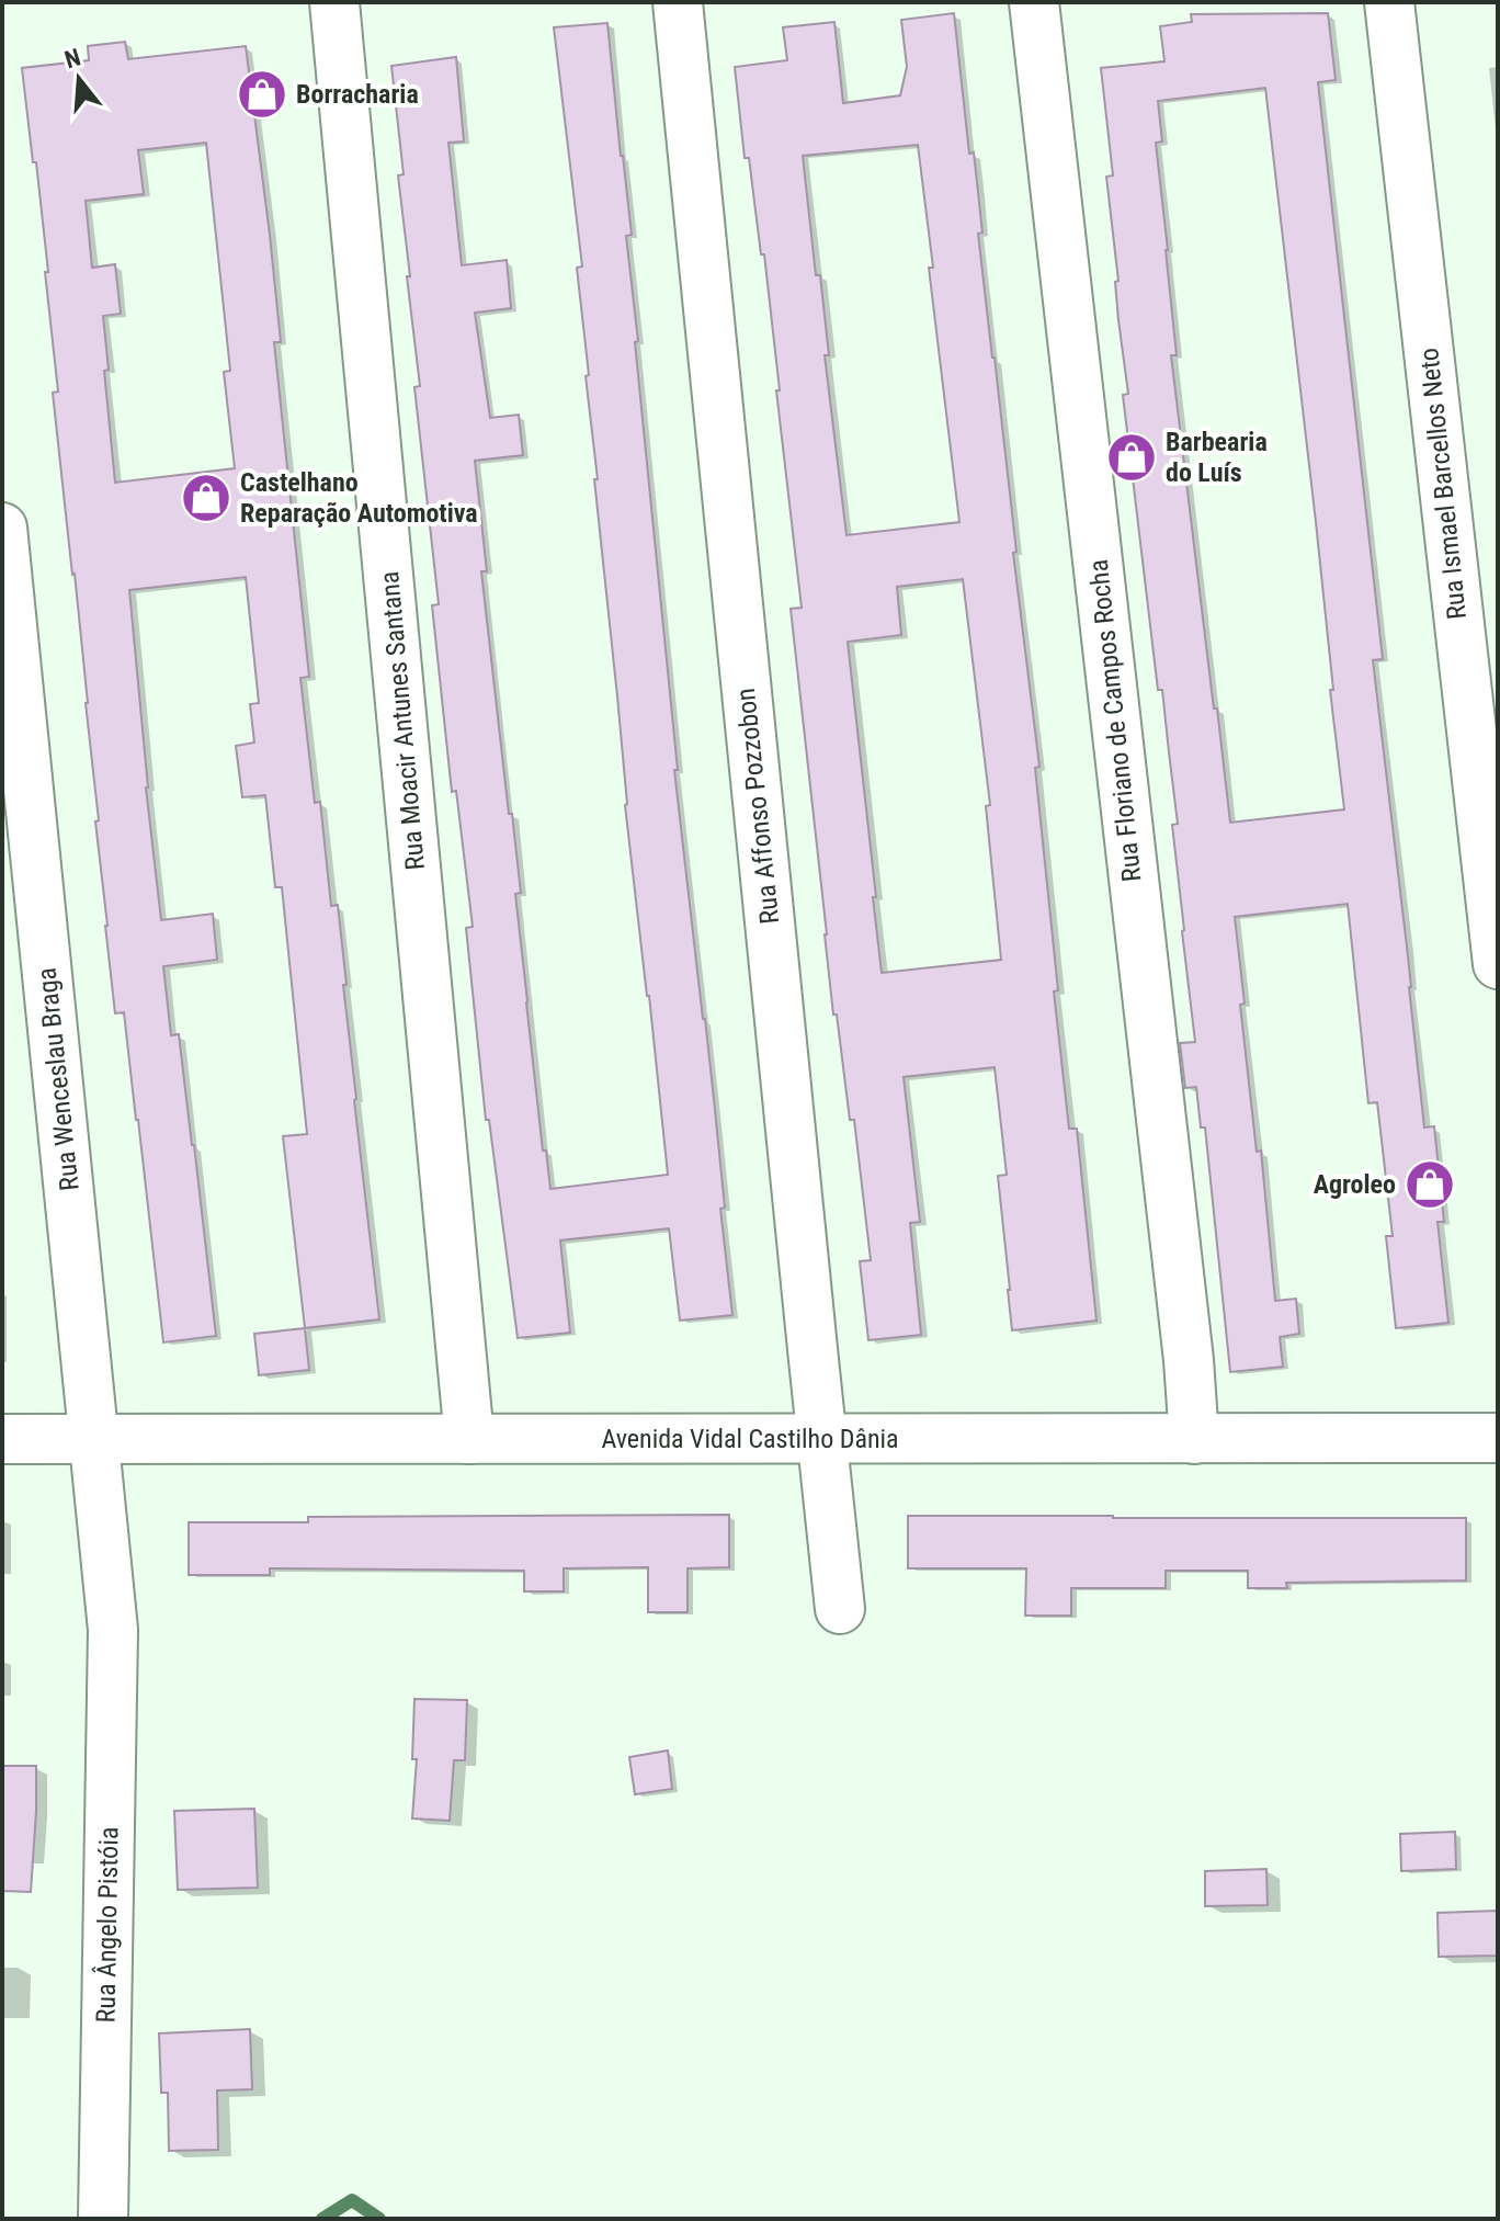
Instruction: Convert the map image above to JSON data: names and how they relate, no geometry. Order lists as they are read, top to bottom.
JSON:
{
  "streets": {
    "street": [
      "Rua Ismael Barcellos Neto",
      "Rua Moacir Antunes Santana",
      "Rua Floriano de Campos Rocha",
      "Rua Affonso Pozzobon",
      "Rua Wenceslau Braga",
      "Avenida Vidal Castilho Dânia",
      "Rua Ângelo Pistóia"
    ]
  },
  "crossings": [
    ["Rua Moacir Antunes Santana", "Avenida Vidal Castilho Dânia"],
    ["Rua Floriano de Campos Rocha", "Avenida Vidal Castilho Dânia"],
    ["Rua Affonso Pozzobon", "Avenida Vidal Castilho Dânia"],
    ["Rua Wenceslau Braga", "Avenida Vidal Castilho Dânia"],
    ["Rua Wenceslau Braga", "Rua Ângelo Pistóia"]
  ],
  "places": {
    "shop": [
      "Borracharia",
      "Barbearia do Luís",
      "Castelhano Reparação Automotiva",
      "Agroleo"
    ]
  },
  "north": "top"
}
